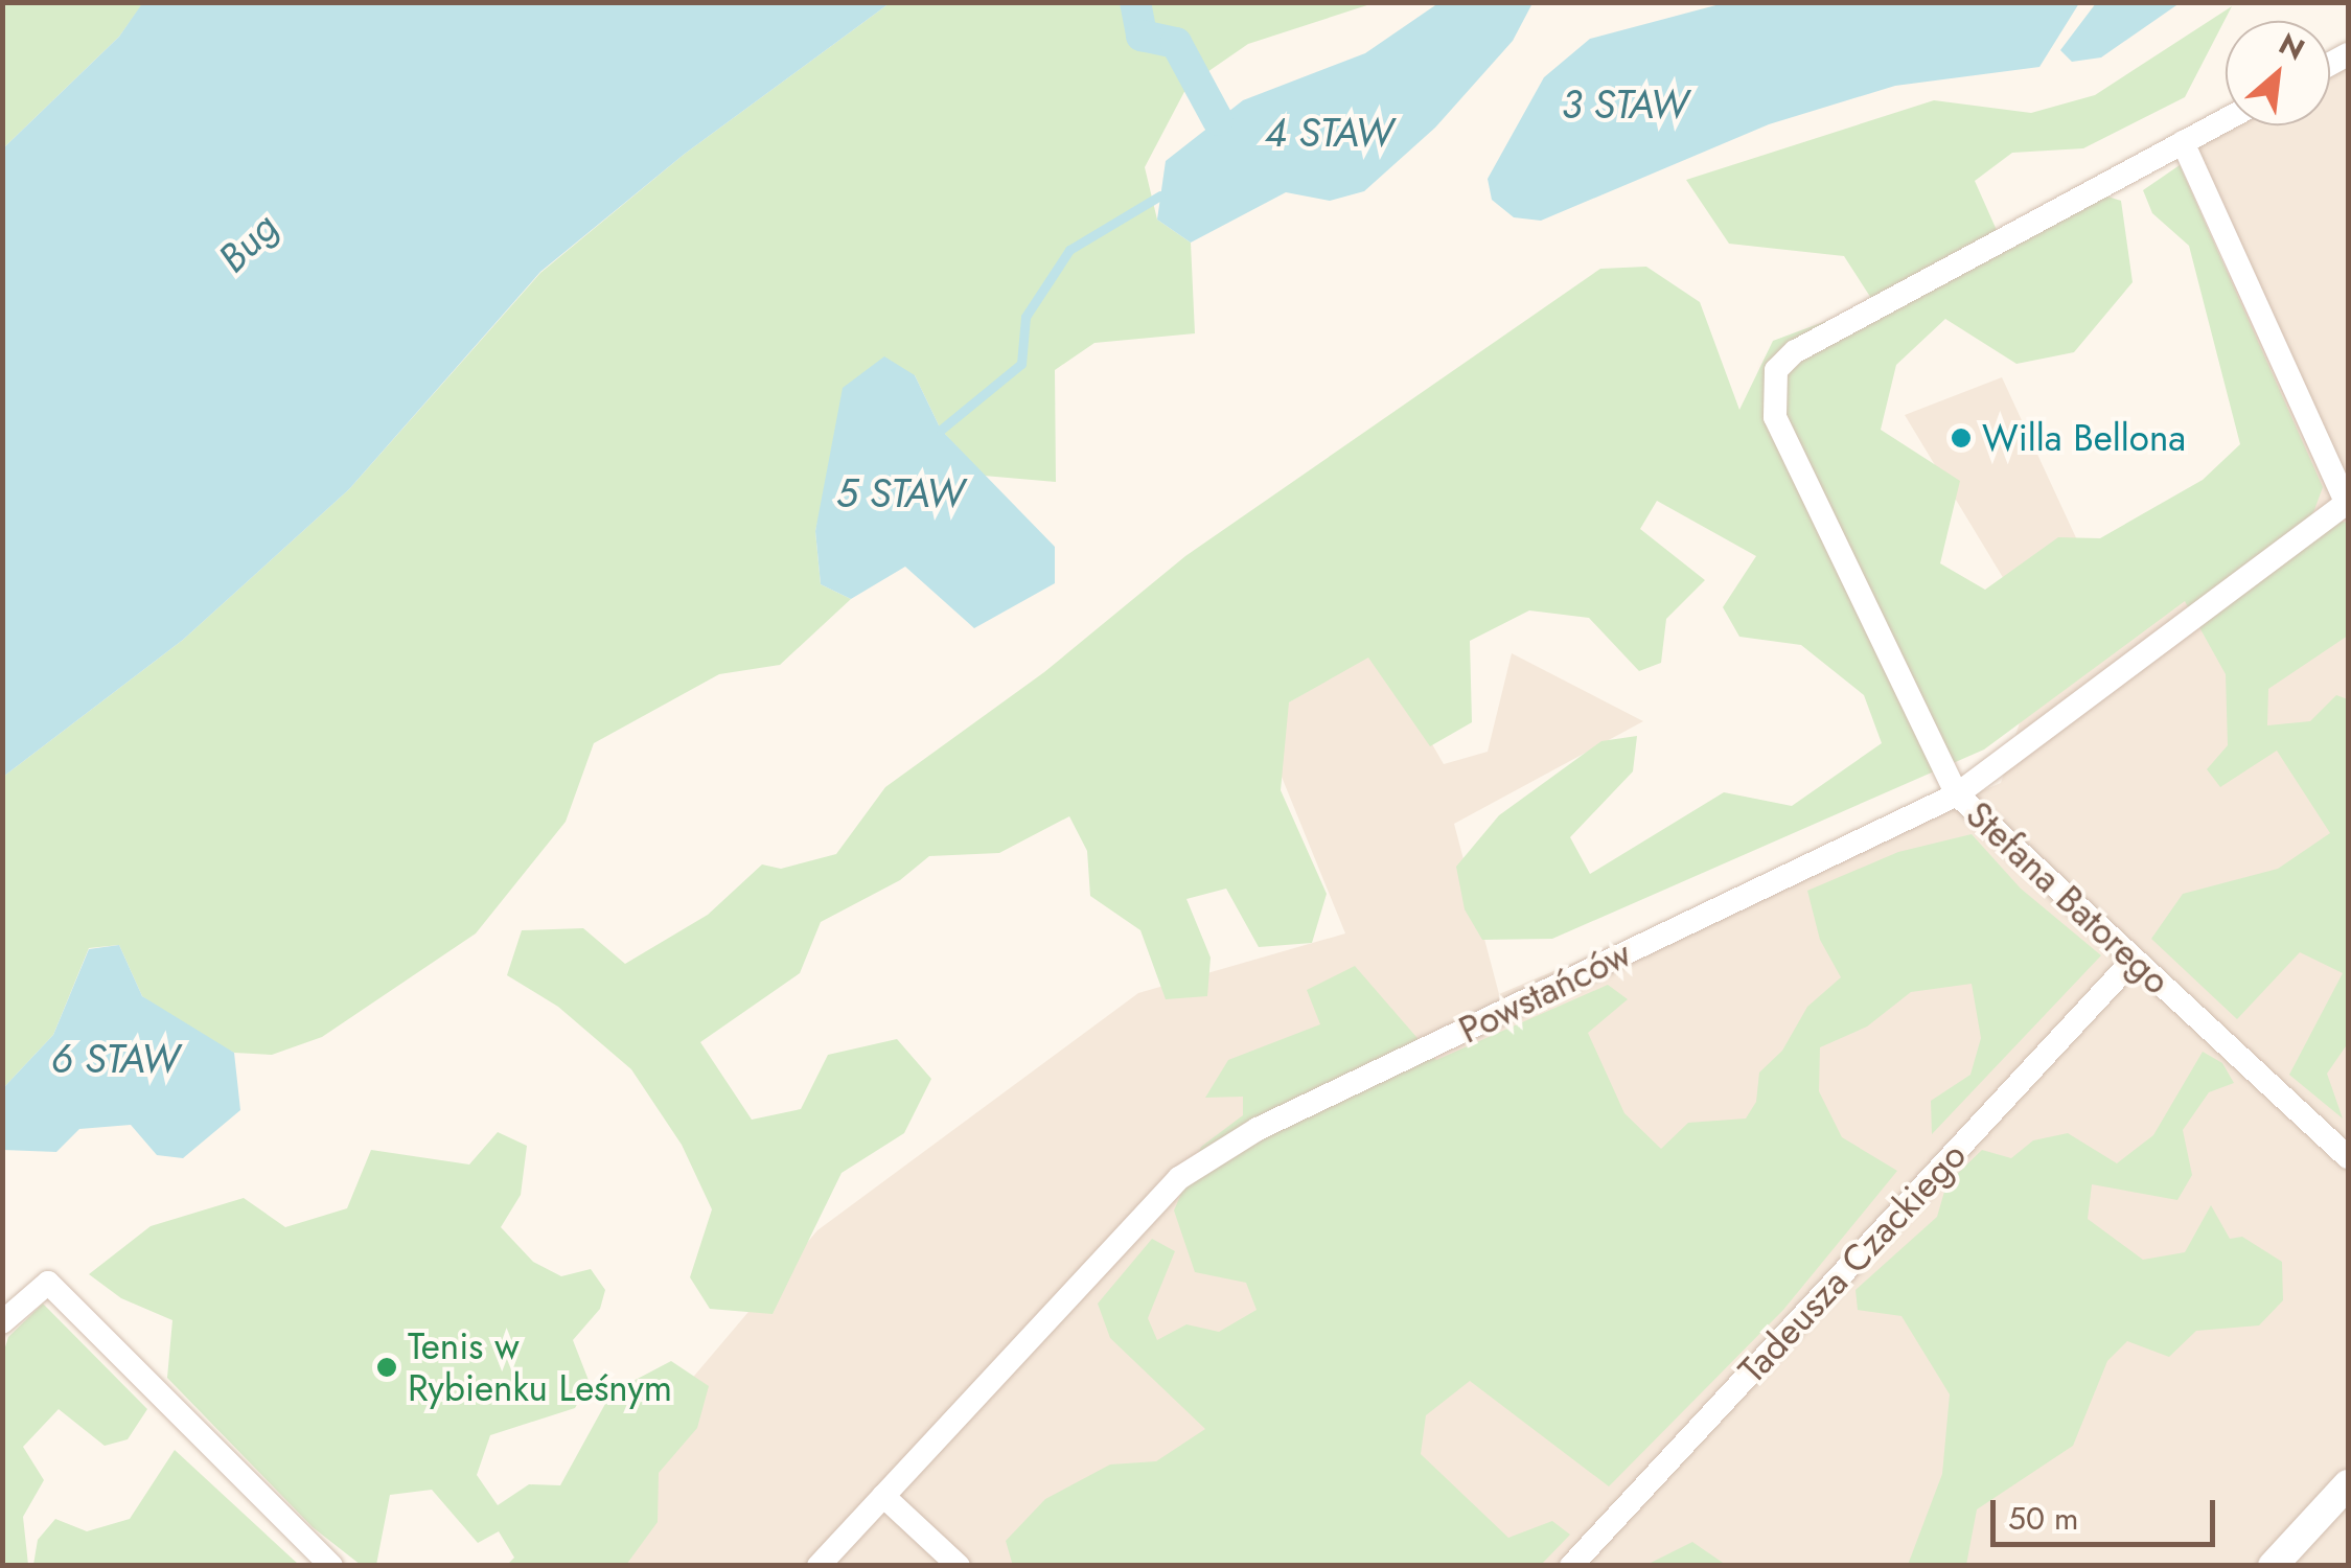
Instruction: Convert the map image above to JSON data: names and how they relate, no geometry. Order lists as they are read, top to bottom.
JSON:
{
  "streets": {
    "street": ["Stefana Batorego", "Powstańców", "Tadeusza Czackiego"]
  },
  "crossings": [
    ["Stefana Batorego", "Powstańców"],
    ["Stefana Batorego", "Tadeusza Czackiego"]
  ],
  "water": [
    "3 STAW",
    "4 STAW",
    "Bug",
    "5 STAW",
    "6 STAW"
  ],
  "places": ["Willa Bellona", "Tenis w Rybienku Leśnym"],
  "scale_bar": "50 m",
  "north": "top right"
}
